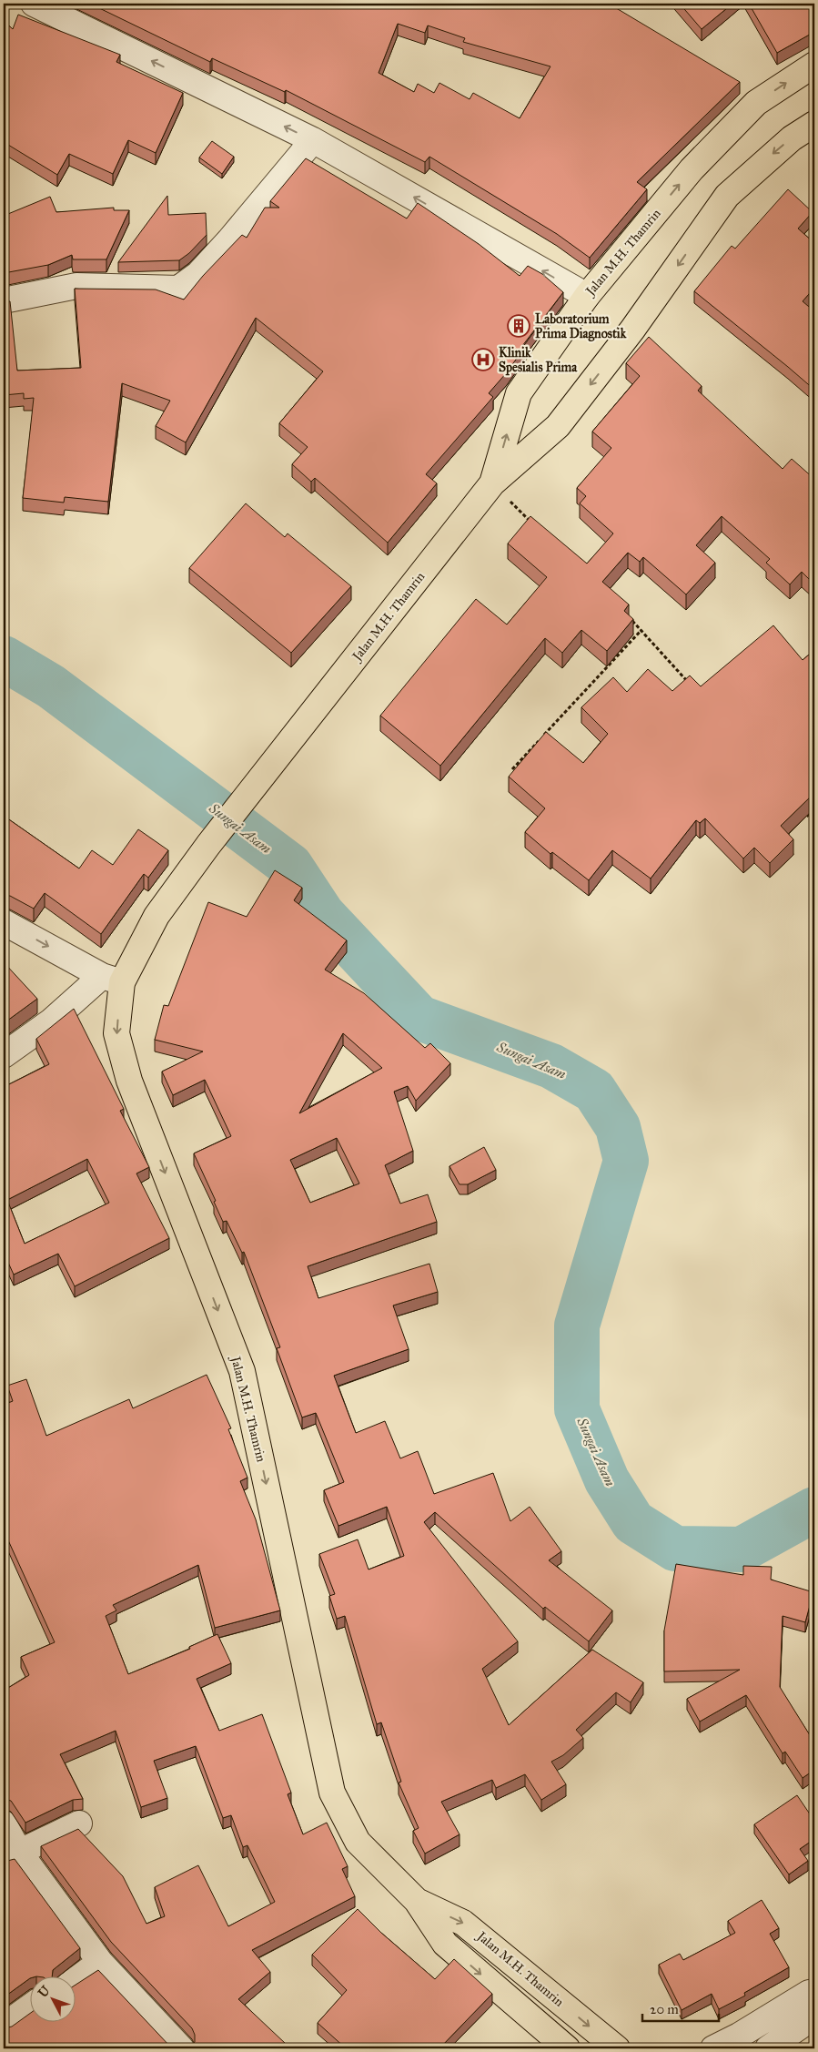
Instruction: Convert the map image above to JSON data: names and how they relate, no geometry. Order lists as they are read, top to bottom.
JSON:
{
  "streets": {
    "highway": ["Jalan M.H. Thamrin"]
  },
  "water": ["Sungai Asam"],
  "places": {
    "building": ["Laboratorium Prima Diagnostik"],
    "hospital": ["Klinik Spesialis Prima"]
  },
  "scale_bar": "20 m",
  "north": "top left"
}
